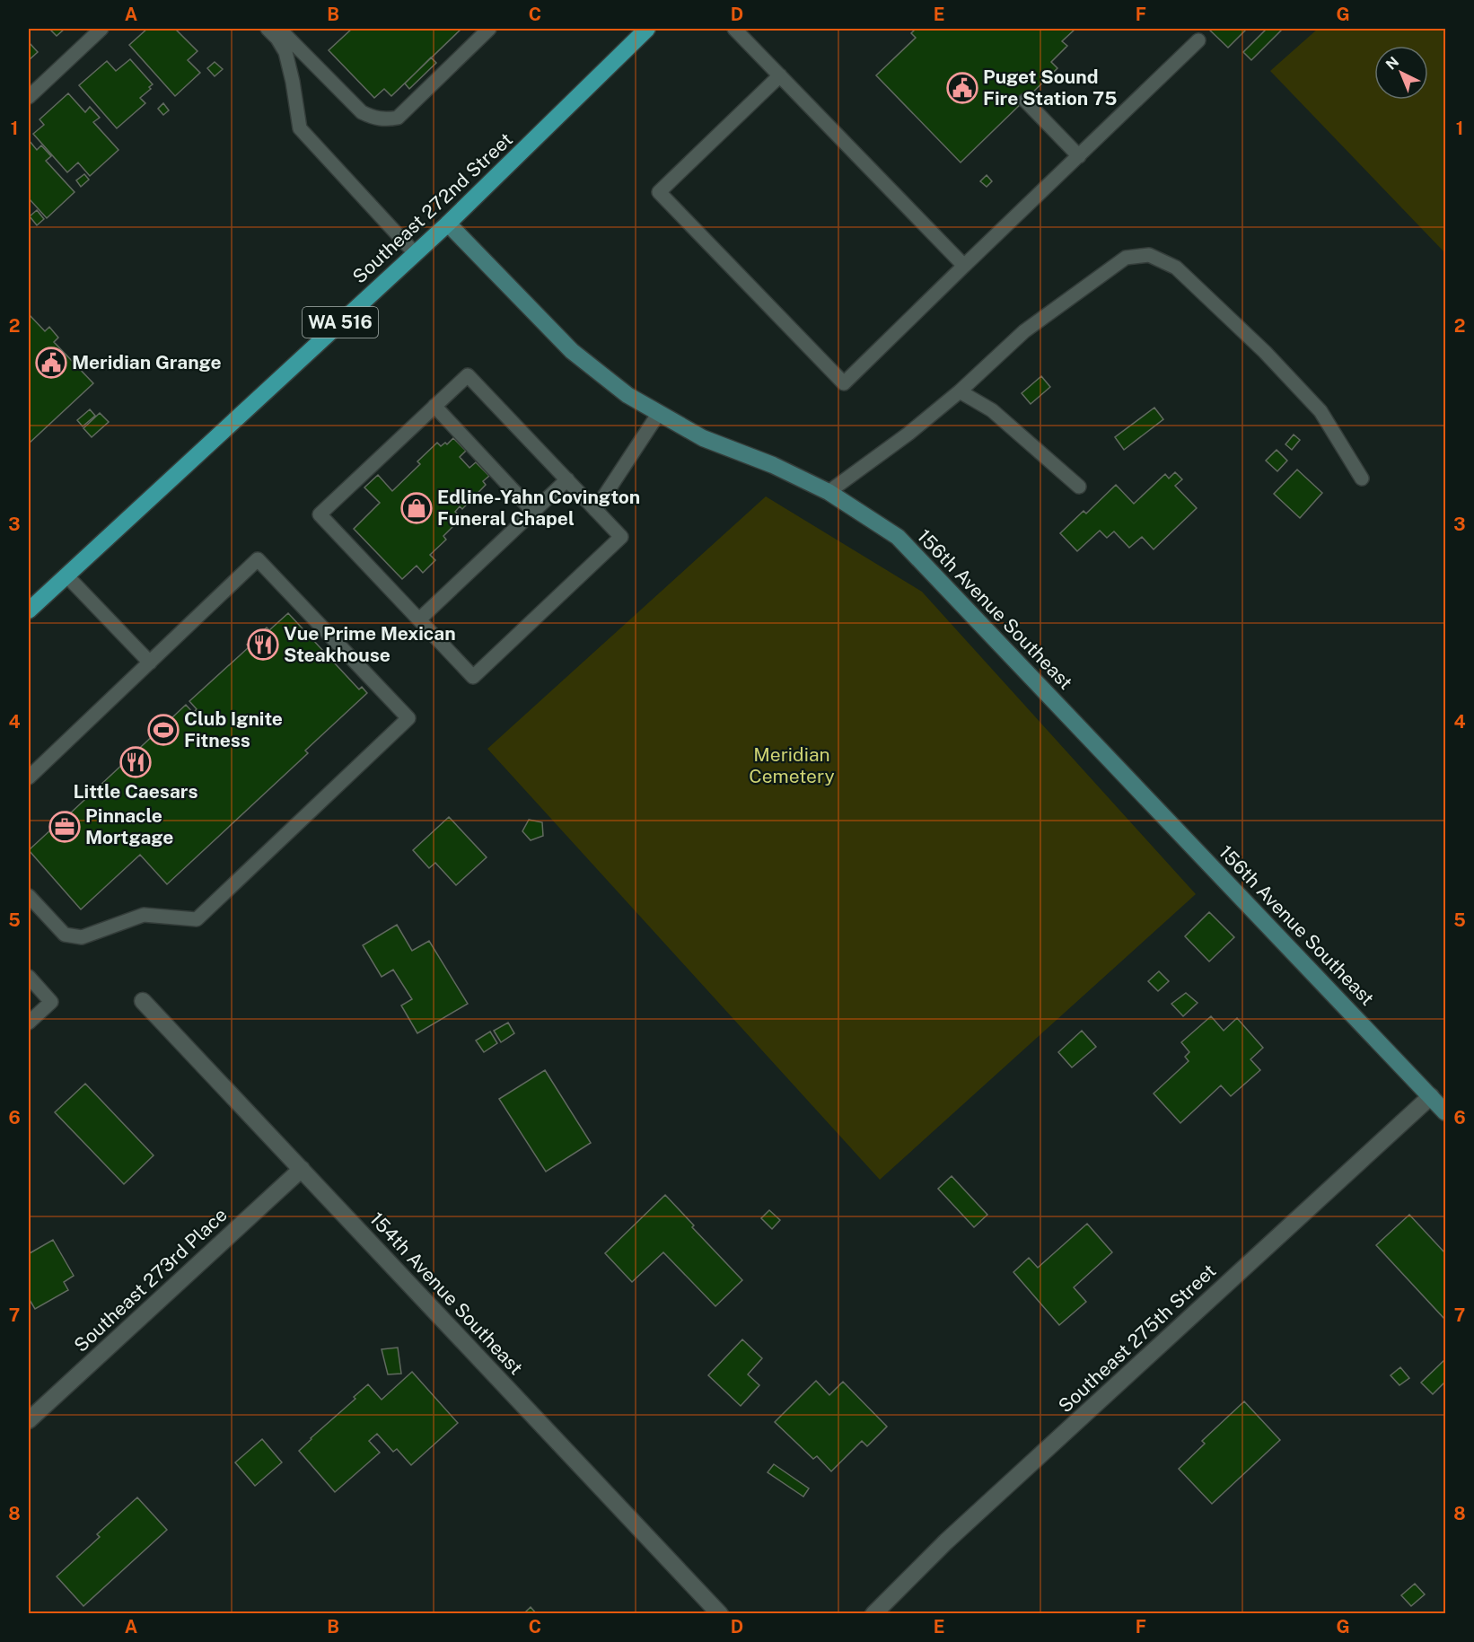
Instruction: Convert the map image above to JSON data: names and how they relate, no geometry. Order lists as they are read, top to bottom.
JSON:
{
  "streets": {
    "main road": ["Southeast 272nd Street", "WA 516"],
    "street": [
      "156th Avenue Southeast",
      "Southeast 273rd Place",
      "154th Avenue Southeast",
      "Southeast 275th Street"
    ]
  },
  "crossings": [
    ["Southeast 272nd Street", "156th Avenue Southeast"],
    ["156th Avenue Southeast", "Southeast 275th Street"],
    ["Southeast 273rd Place", "154th Avenue Southeast"]
  ],
  "parks": ["Meridian Cemetery"],
  "places": {
    "public building": ["Puget Sound Fire Station 75", "Meridian Grange"],
    "shop": ["Edline-Yahn Covington Funeral Chapel"],
    "restaurant": ["Vue Prime Mexican Steakhouse", "Little Caesars"],
    "sports": ["Club Ignite Fitness"],
    "office": ["Pinnacle Mortgage"]
  },
  "north": "top left",
  "grid": {
    "columns": [
      "A",
      "B",
      "C",
      "D",
      "E",
      "F",
      "G"
    ],
    "rows": [
      "1",
      "2",
      "3",
      "4",
      "5",
      "6",
      "7",
      "8"
    ]
  }
}
